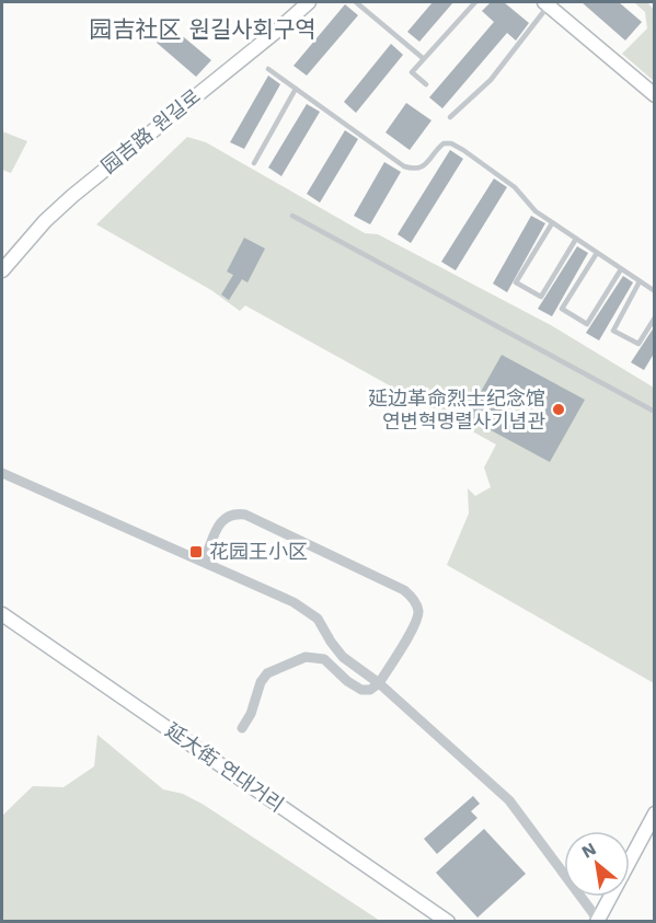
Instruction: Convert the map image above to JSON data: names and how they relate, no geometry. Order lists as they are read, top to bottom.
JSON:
{
  "streets": {
    "main road": ["园吉路 원길로", "延大街 연대거리"]
  },
  "districts": ["园吉社区 원길사회구역"],
  "places": {
    "other": ["延边革命烈士纪念馆 연변혁명렬사기념관"],
    "transit": ["花园王小区"]
  },
  "north": "top left"
}
